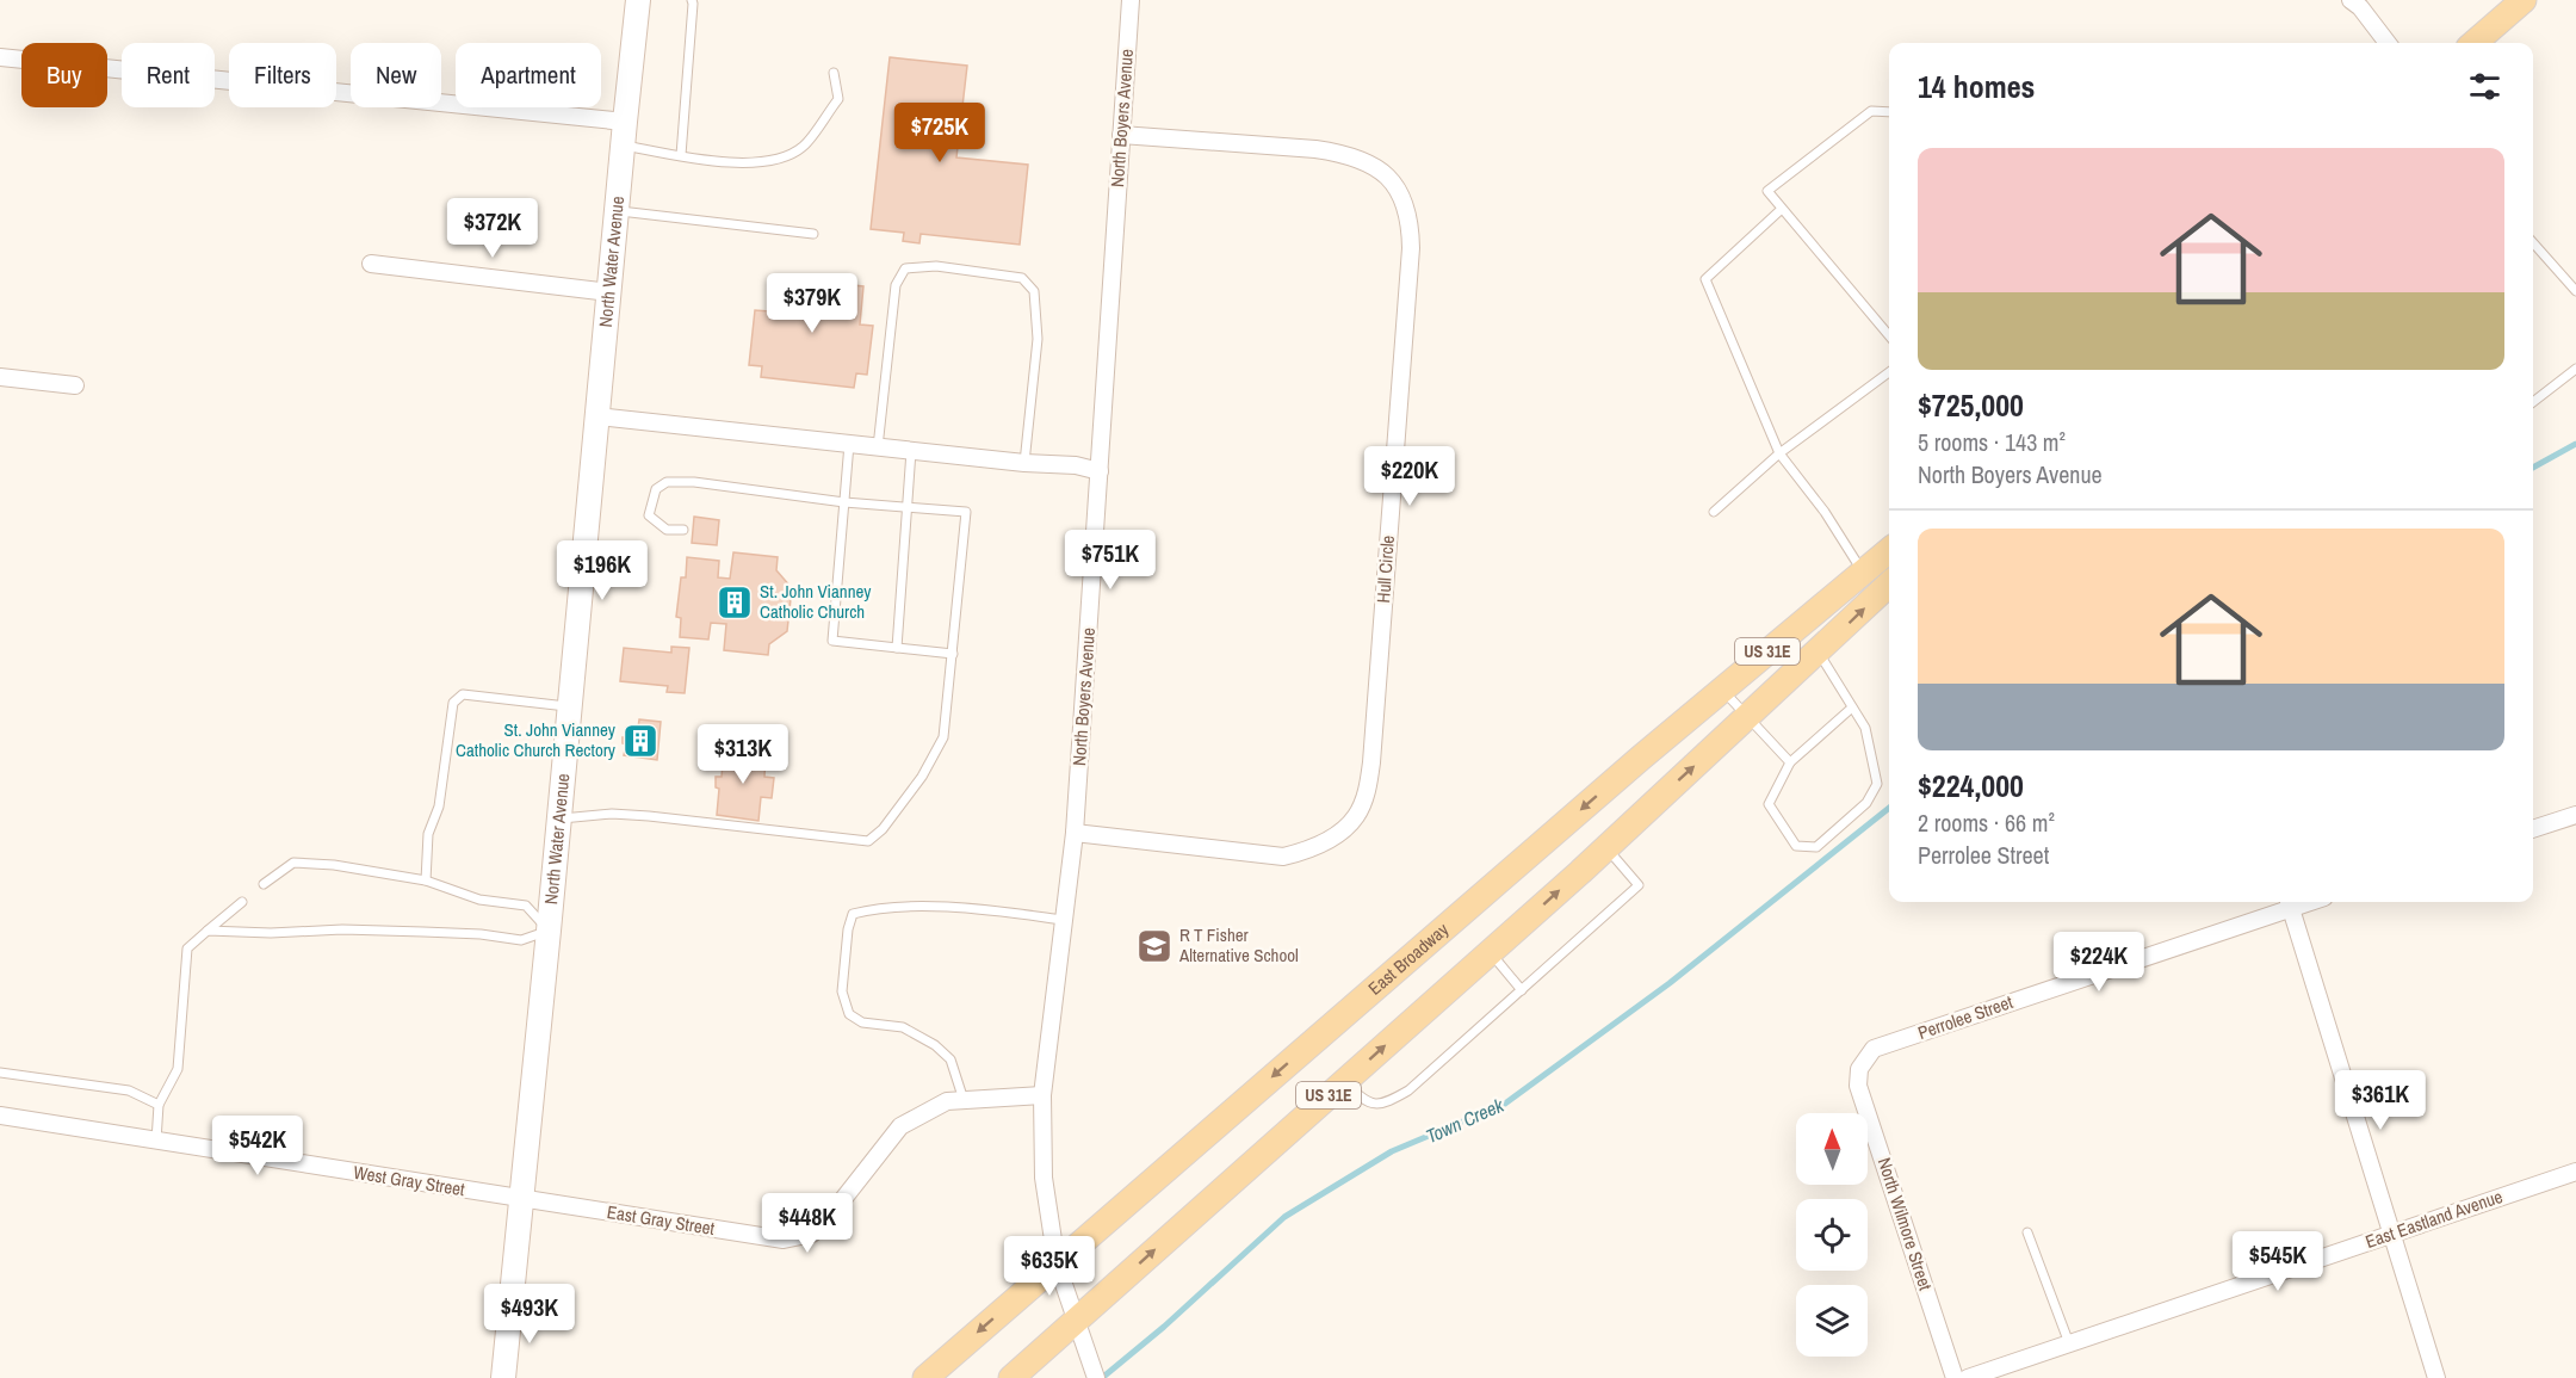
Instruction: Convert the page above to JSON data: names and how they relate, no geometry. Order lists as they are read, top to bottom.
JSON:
{
  "streets": {
    "main road": ["North Water Avenue", "US 31E", "East Broadway"],
    "street": [
      "North Boyers Avenue",
      "Hull Circle",
      "Perrolee Street",
      "West Gray Street",
      "East Eastland Avenue",
      "East Gray Street",
      "North Wilmore Street"
    ]
  },
  "crossings": [
    ["North Boyers Avenue", "Hull Circle"],
    ["North Boyers Avenue", "US 31E"],
    ["North Boyers Avenue", "East Broadway"],
    ["North Boyers Avenue", "East Gray Street"],
    ["North Water Avenue", "West Gray Street"],
    ["North Water Avenue", "East Gray Street"],
    ["Perrolee Street", "North Wilmore Street"],
    ["West Gray Street", "East Gray Street"]
  ],
  "water": ["Town Creek"],
  "places": {
    "building": ["St. John Vianney Catholic Church", "St. John Vianney Catholic Church Rectory"],
    "school or university": ["R T Fisher Alternative School"]
  },
  "north": "top",
  "page": {
    "chip": [
      "Buy",
      "Rent",
      "Filters",
      "New",
      "Apartment"
    ],
    "heading": "14 homes",
    "price": [
      "$725K",
      "$372K",
      "$379K",
      "$220K",
      "$751K",
      "$196K",
      "$313K",
      "$224K",
      "$361K",
      "$542K",
      "$448K",
      "$545K",
      "$635K",
      "$493K"
    ],
    "list": [
      {
        "name": "$725,000",
        "note": "5 rooms · 143 m² · North Boyers Avenue"
      },
      {
        "name": "$224,000",
        "note": "2 rooms · 66 m² · Perrolee Street"
      }
    ]
  }
}
